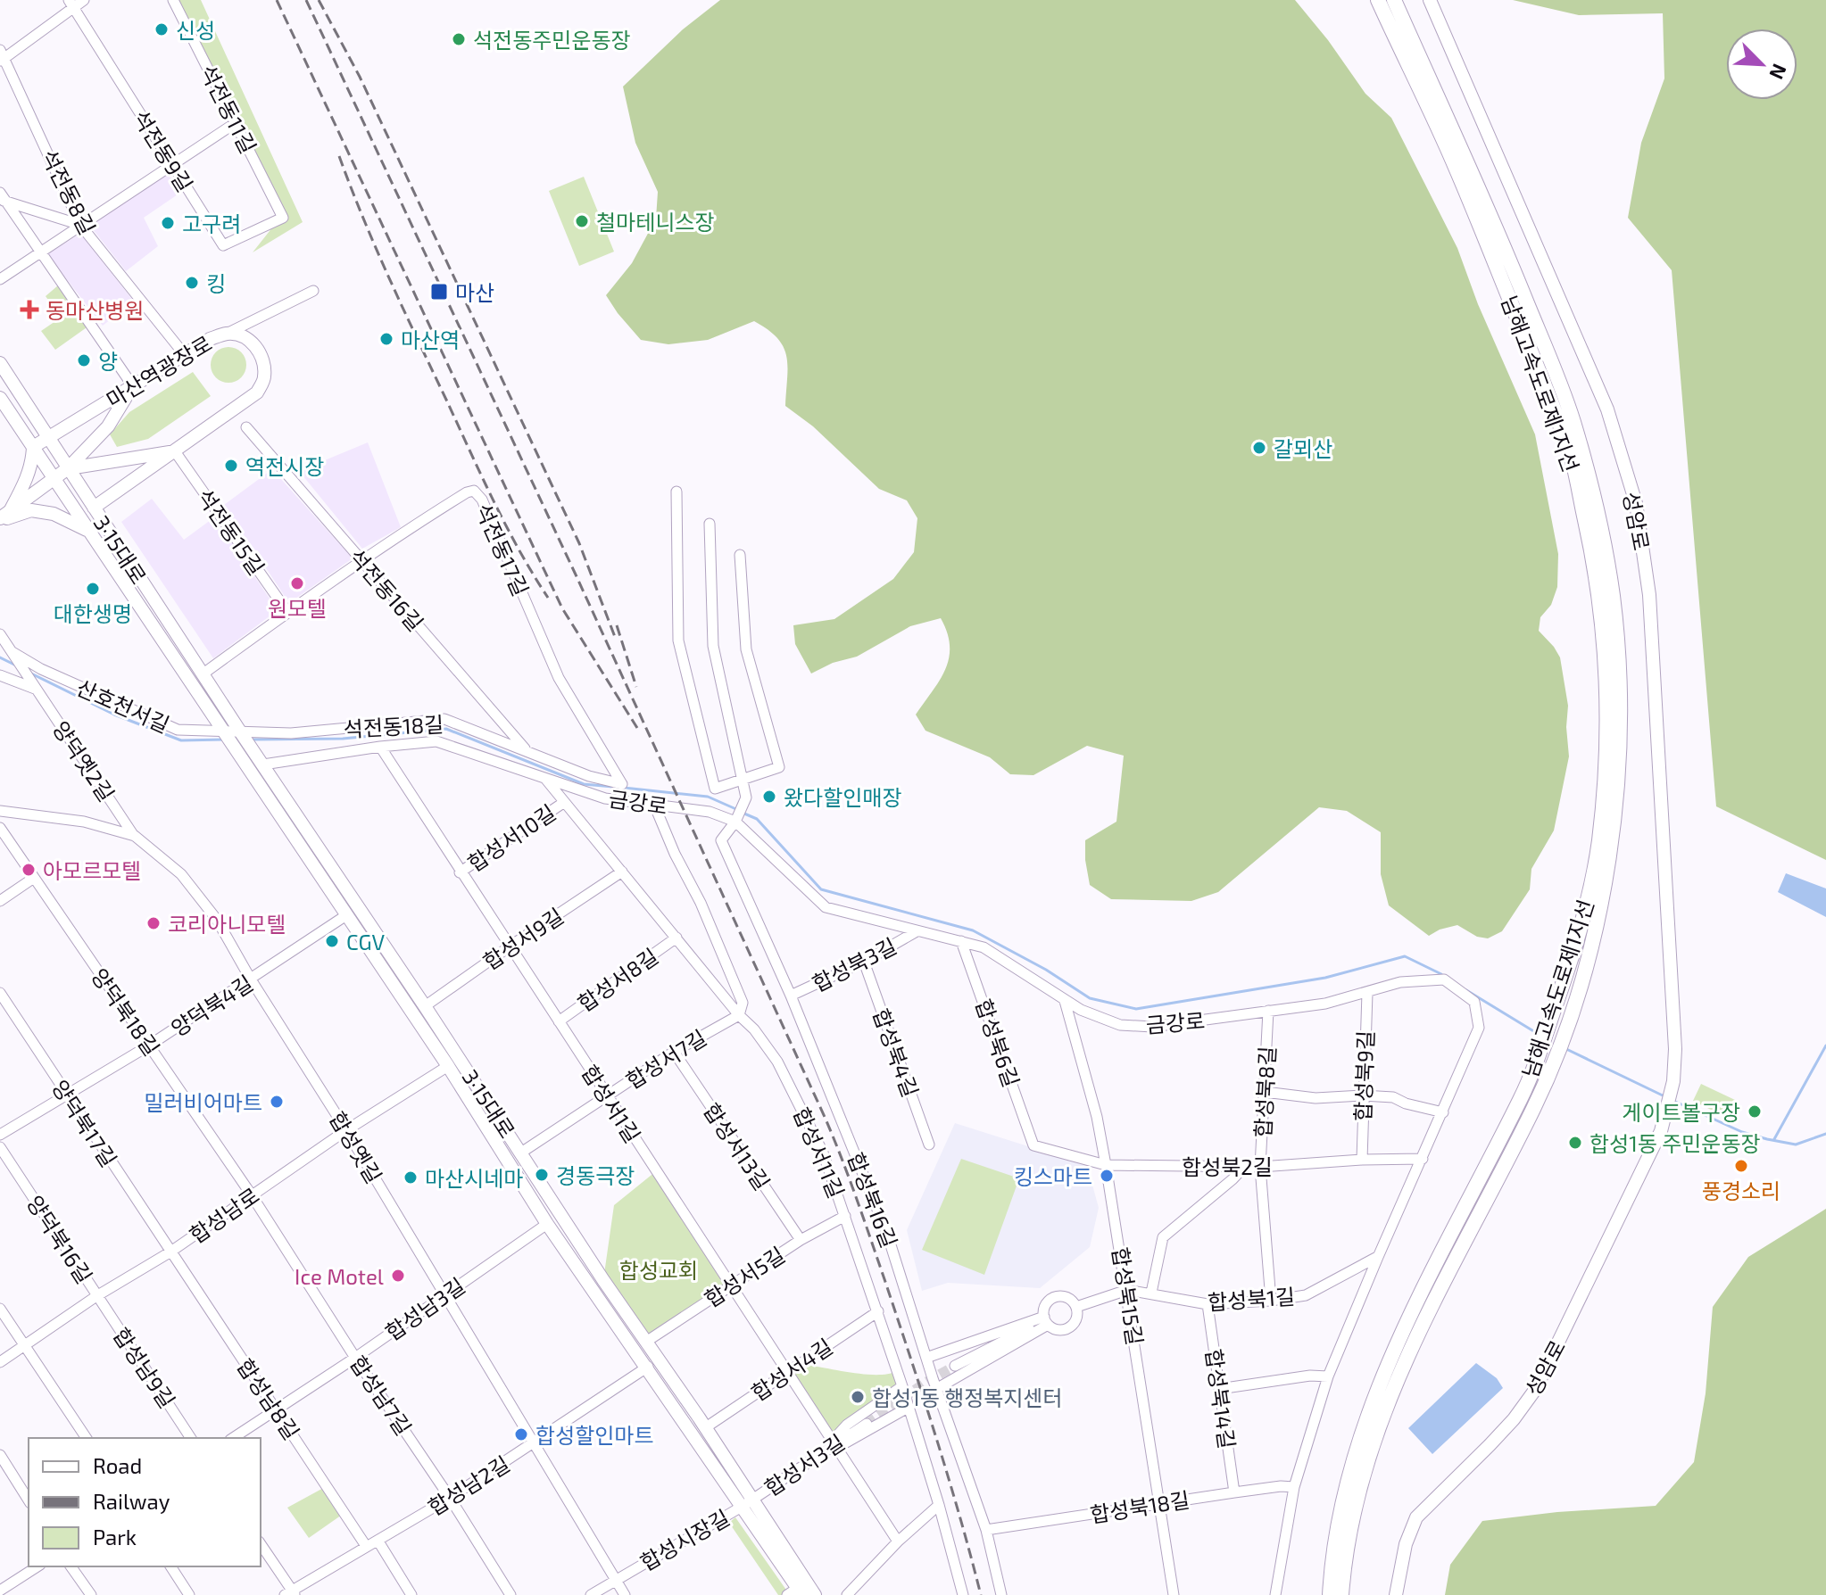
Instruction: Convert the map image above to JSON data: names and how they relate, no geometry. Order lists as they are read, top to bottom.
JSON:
{
  "streets": {
    "highway": ["남해고속도로제1지선"],
    "main road": ["마산역광장로", "성암로", "3·15대로"],
    "street": [
      "석전동11길",
      "석전동9길",
      "석전동8길",
      "석전동15길",
      "석전동17길",
      "석전동16길",
      "산호천서길",
      "석전동18길",
      "양덕옛2길",
      "금강로",
      "합성서10길",
      "합성서9길",
      "합성북3길",
      "합성서8길",
      "양덕북4길",
      "양덕북18길",
      "합성북6길",
      "합성북4길",
      "합성서7길",
      "합성북9길",
      "합성북8길",
      "합성서1길",
      "양덕북17길",
      "합성서13길",
      "합성옛길",
      "합성서11길",
      "합성북2길",
      "합성북16길",
      "합성남로",
      "양덕북16길",
      "합성서5길",
      "합성북15길",
      "합성북1길",
      "합성남3길",
      "합성남9길",
      "합성서4길",
      "합성남7길",
      "합성남8길",
      "합성북14길",
      "합성서3길",
      "합성남2길",
      "합성북18길",
      "합성시장길"
    ]
  },
  "crossings": [
    ["석전동11길", "석전동9길"],
    ["석전동8길", "마산역광장로"],
    ["마산역광장로", "석전동15길"],
    ["마산역광장로", "3·15대로"],
    ["석전동15길", "석전동17길"],
    ["3·15대로", "석전동17길"],
    ["3·15대로", "산호천서길"],
    ["3·15대로", "석전동18길"],
    ["3·15대로", "금강로"],
    ["3·15대로", "합성서9길"],
    ["3·15대로", "양덕북4길"],
    ["3·15대로", "합성서7길"],
    ["3·15대로", "합성남로"],
    ["3·15대로", "합성서5길"],
    ["3·15대로", "합성남3길"],
    ["3·15대로", "합성서4길"],
    ["3·15대로", "합성서3길"],
    ["3·15대로", "합성남2길"],
    ["3·15대로", "합성시장길"],
    ["석전동17길", "석전동16길"],
    ["석전동17길", "석전동18길"],
    ["석전동16길", "석전동18길"],
    ["산호천서길", "석전동18길"],
    ["산호천서길", "양덕옛2길"],
    ["양덕옛2길", "합성옛길"],
    ["금강로", "합성북3길"],
    ["금강로", "합성북6길"],
    ["금강로", "합성북9길"],
    ["금강로", "합성북8길"],
    ["금강로", "합성서1길"],
    ["금강로", "합성서11길"],
    ["금강로", "합성북2길"],
    ["금강로", "합성북16길"],
    ["금강로", "합성북15길"],
    ["금강로", "합성북1길"],
    ["금강로", "합성북18길"],
    ["합성서10길", "합성서1길"],
    ["합성서10길", "합성서11길"],
    ["합성서9길", "합성서1길"],
    ["합성서9길", "합성서11길"],
    ["합성북3길", "합성북4길"],
    ["합성북3길", "합성북16길"],
    ["합성서8길", "합성서1길"],
    ["합성서8길", "합성서11길"],
    ["양덕북4길", "양덕북18길"],
    ["양덕북4길", "양덕북17길"],
    ["양덕북4길", "합성옛길"],
    ["양덕북18길", "합성남로"],
    ["양덕북18길", "합성남7길"],
    ["합성북6길", "합성북2길"],
    ["합성서7길", "합성서1길"],
    ["합성서7길", "합성서13길"],
    ["합성서7길", "합성서11길"],
    ["합성북9길", "합성북2길"],
    ["합성북8길", "합성북2길"],
    ["합성북8길", "합성북1길"],
    ["합성서1길", "합성서5길"],
    ["합성서1길", "합성서4길"],
    ["합성서1길", "합성서3길"],
    ["양덕북17길", "합성남로"],
    ["양덕북17길", "합성남8길"],
    ["합성서13길", "합성서5길"],
    ["합성옛길", "합성남로"],
    ["합성옛길", "합성남3길"],
    ["합성옛길", "합성남2길"],
    ["합성옛길", "합성시장길"],
    ["합성서11길", "합성서5길"],
    ["합성서11길", "합성서4길"],
    ["합성북2길", "합성북15길"],
    ["합성북16길", "합성북18길"],
    ["합성남로", "양덕북16길"],
    ["합성남로", "합성남9길"],
    ["합성남로", "합성남7길"],
    ["합성남로", "합성남8길"],
    ["양덕북16길", "합성남9길"],
    ["합성북15길", "합성북1길"],
    ["합성북15길", "합성북18길"],
    ["합성북1길", "합성북14길"],
    ["합성남3길", "합성남7길"],
    ["합성남3길", "합성남8길"],
    ["합성남7길", "합성남2길"],
    ["합성남8길", "합성남2길"],
    ["합성북14길", "합성북18길"],
    ["합성서3길", "합성시장길"]
  ],
  "parks": ["합성교회"],
  "places": {
    "other": [
      "신성",
      "석전동주민운동장",
      "철마테니스장",
      "고구려",
      "킹",
      "마산역",
      "양",
      "갈뫼산",
      "역전시장",
      "원모텔",
      "대한생명",
      "왔다할인매장",
      "아모르모텔",
      "코리아니모텔",
      "CGV",
      "밀러비어마트",
      "게이트볼구장",
      "합성1동 주민운동장",
      "풍경소리",
      "경동극장",
      "킹스마트",
      "마산시네마",
      "Ice Motel",
      "합성1동 행정복지센터",
      "합성할인마트"
    ],
    "transit": ["마산"],
    "health": ["동마산병원"]
  },
  "legend": ["Road", "Railway", "Park"],
  "north": "bottom right"
}
